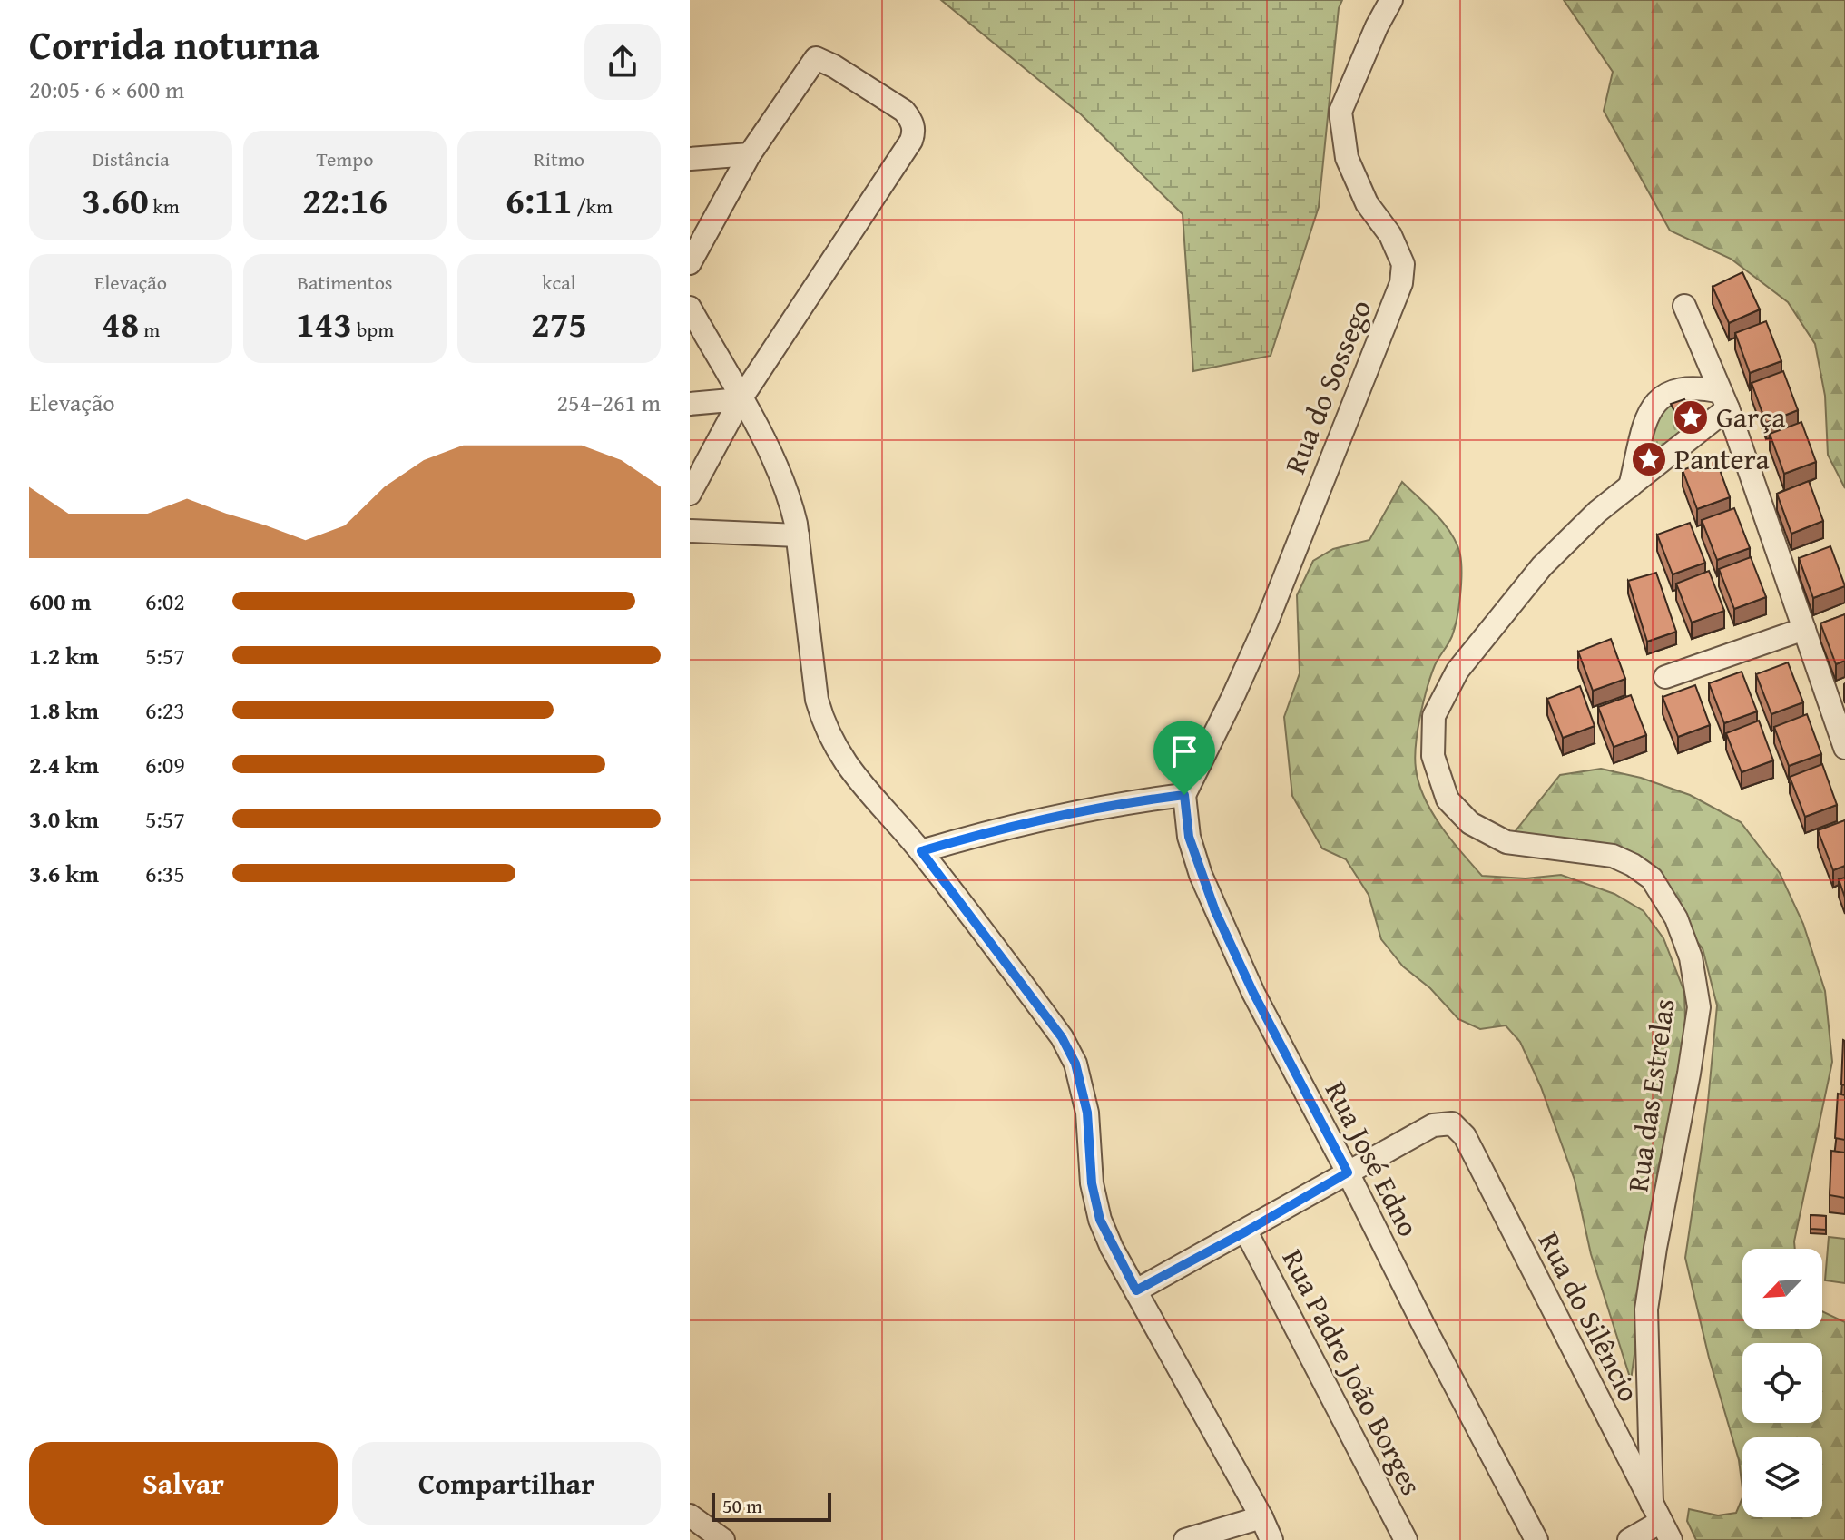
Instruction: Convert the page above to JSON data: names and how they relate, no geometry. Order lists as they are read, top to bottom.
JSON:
{
  "streets": {
    "street": [
      "Rua do Sossego",
      "Rua das Estrelas",
      "Rua José Edno",
      "Rua do Silêncio",
      "Rua Padre João Borges"
    ]
  },
  "crossings": [
    ["Rua do Sossego", "Rua José Edno"],
    ["Rua das Estrelas", "Rua do Silêncio"],
    ["Rua José Edno", "Rua do Silêncio"]
  ],
  "places": {
    "place": ["Garça", "Pantera"]
  },
  "scale_bar": "50 m",
  "north": "bottom left",
  "page": {
    "heading": ["Corrida noturna", "20:05 · 6 × 600 m"],
    "stats": [
      ["Distância", "3.60 km"],
      ["Tempo", "22:16"],
      ["Ritmo", "6:11 /km"],
      ["Elevação", "48 m"],
      ["Batimentos", "143 bpm"],
      ["kcal", "275"]
    ],
    "chart": ["Elevação", "254–261 m"],
    "list": [
      {
        "name": "600 m",
        "note": "6:02"
      },
      {
        "name": "1.2 km",
        "note": "5:57"
      },
      {
        "name": "1.8 km",
        "note": "6:23"
      },
      {
        "name": "2.4 km",
        "note": "6:09"
      },
      {
        "name": "3.0 km",
        "note": "5:57"
      },
      {
        "name": "3.6 km",
        "note": "6:35"
      }
    ],
    "buttons": ["Salvar", "Compartilhar"],
    "scale": "50 m"
  }
}
